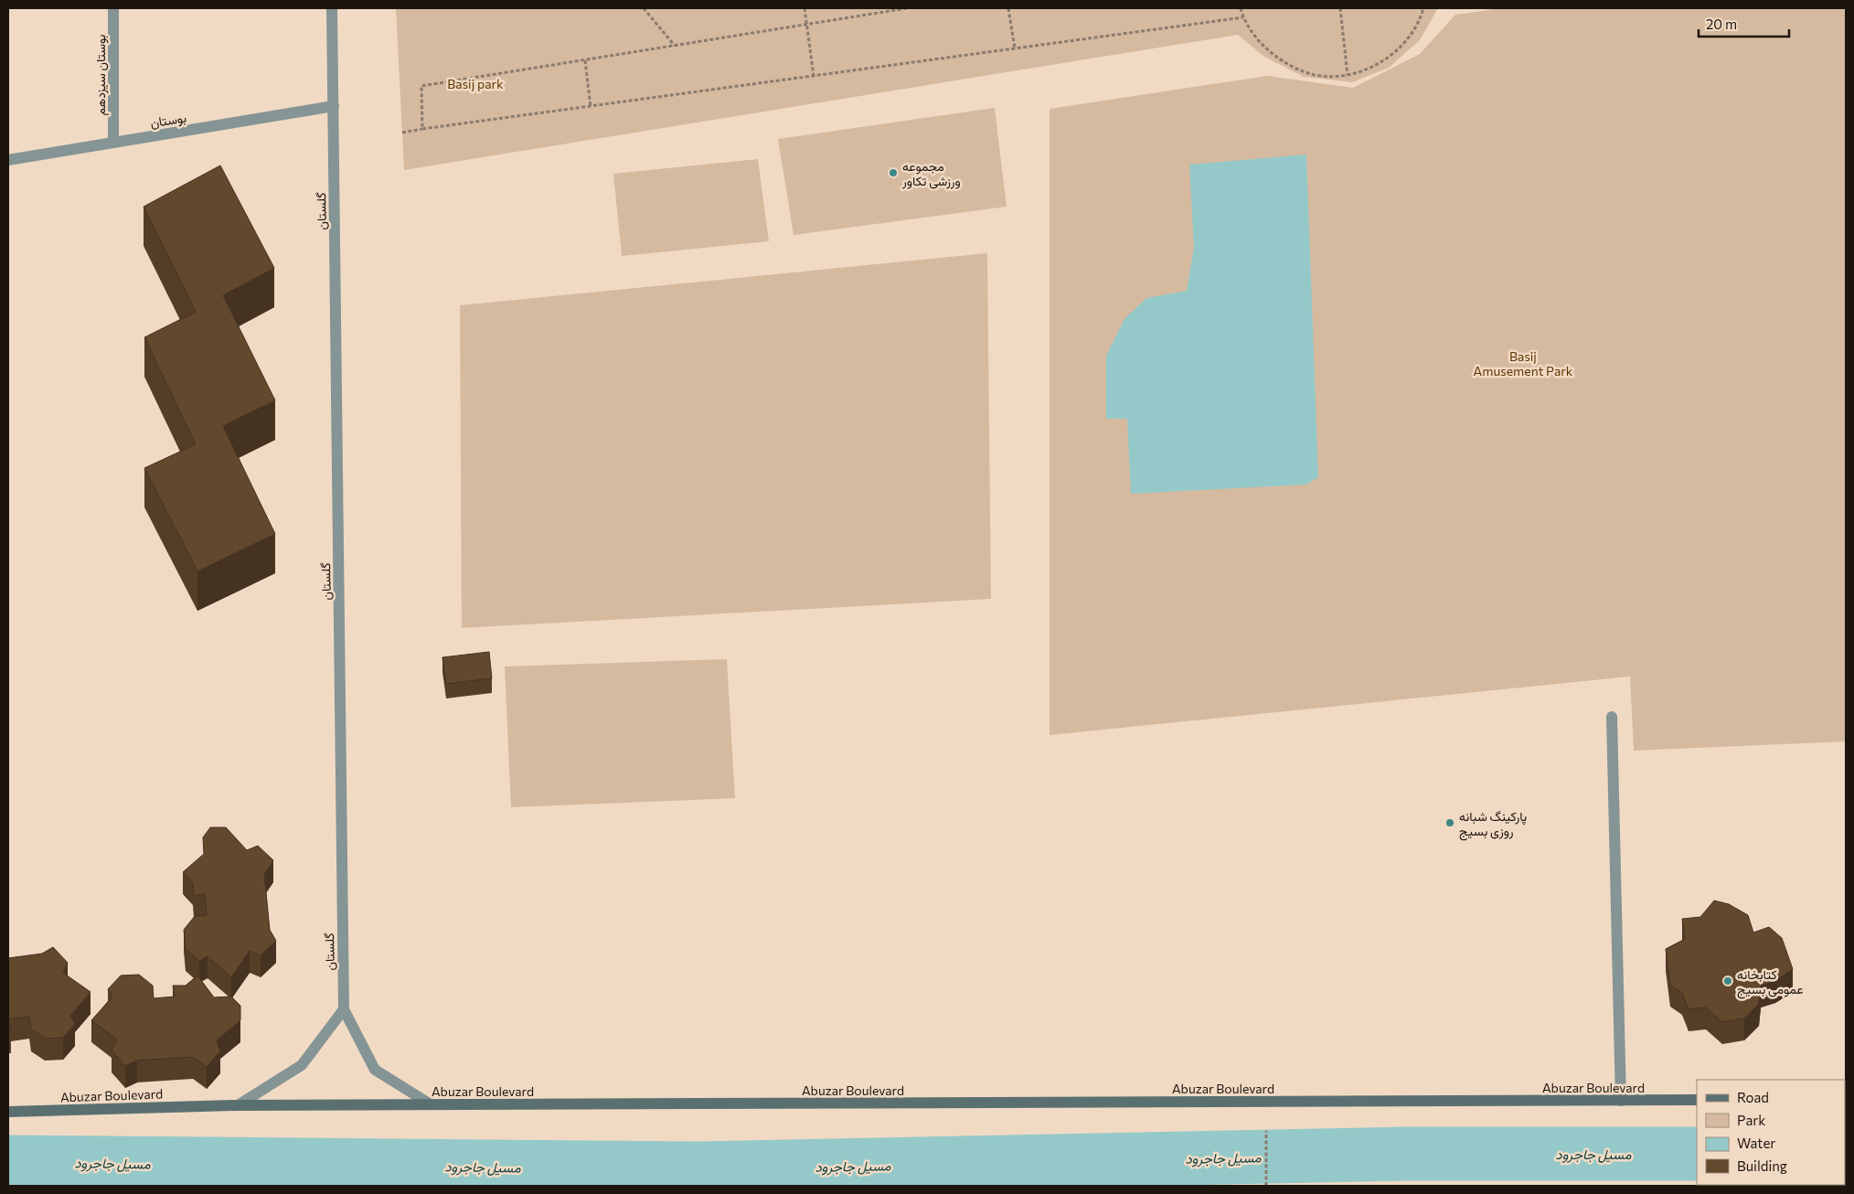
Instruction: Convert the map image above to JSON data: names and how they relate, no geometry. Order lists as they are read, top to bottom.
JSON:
{
  "streets": {
    "main road": ["Abuzar Boulevard"],
    "street": ["بوستان سیزدهم", "بوستان", "گلستان"]
  },
  "crossings": [
    ["بوستان سیزدهم", "بوستان"],
    ["بوستان", "گلستان"]
  ],
  "water": ["مسیل جاجرود"],
  "parks": ["Basij park", "Basij Amusement Park"],
  "places": ["مجموعه ورزشی تکاور", "پارکینگ شبانه روزی بسیج", "کتابخانه عمومی بسیج"],
  "legend": [
    "Road",
    "Park",
    "Water",
    "Building"
  ],
  "scale_bar": "20 m"
}
